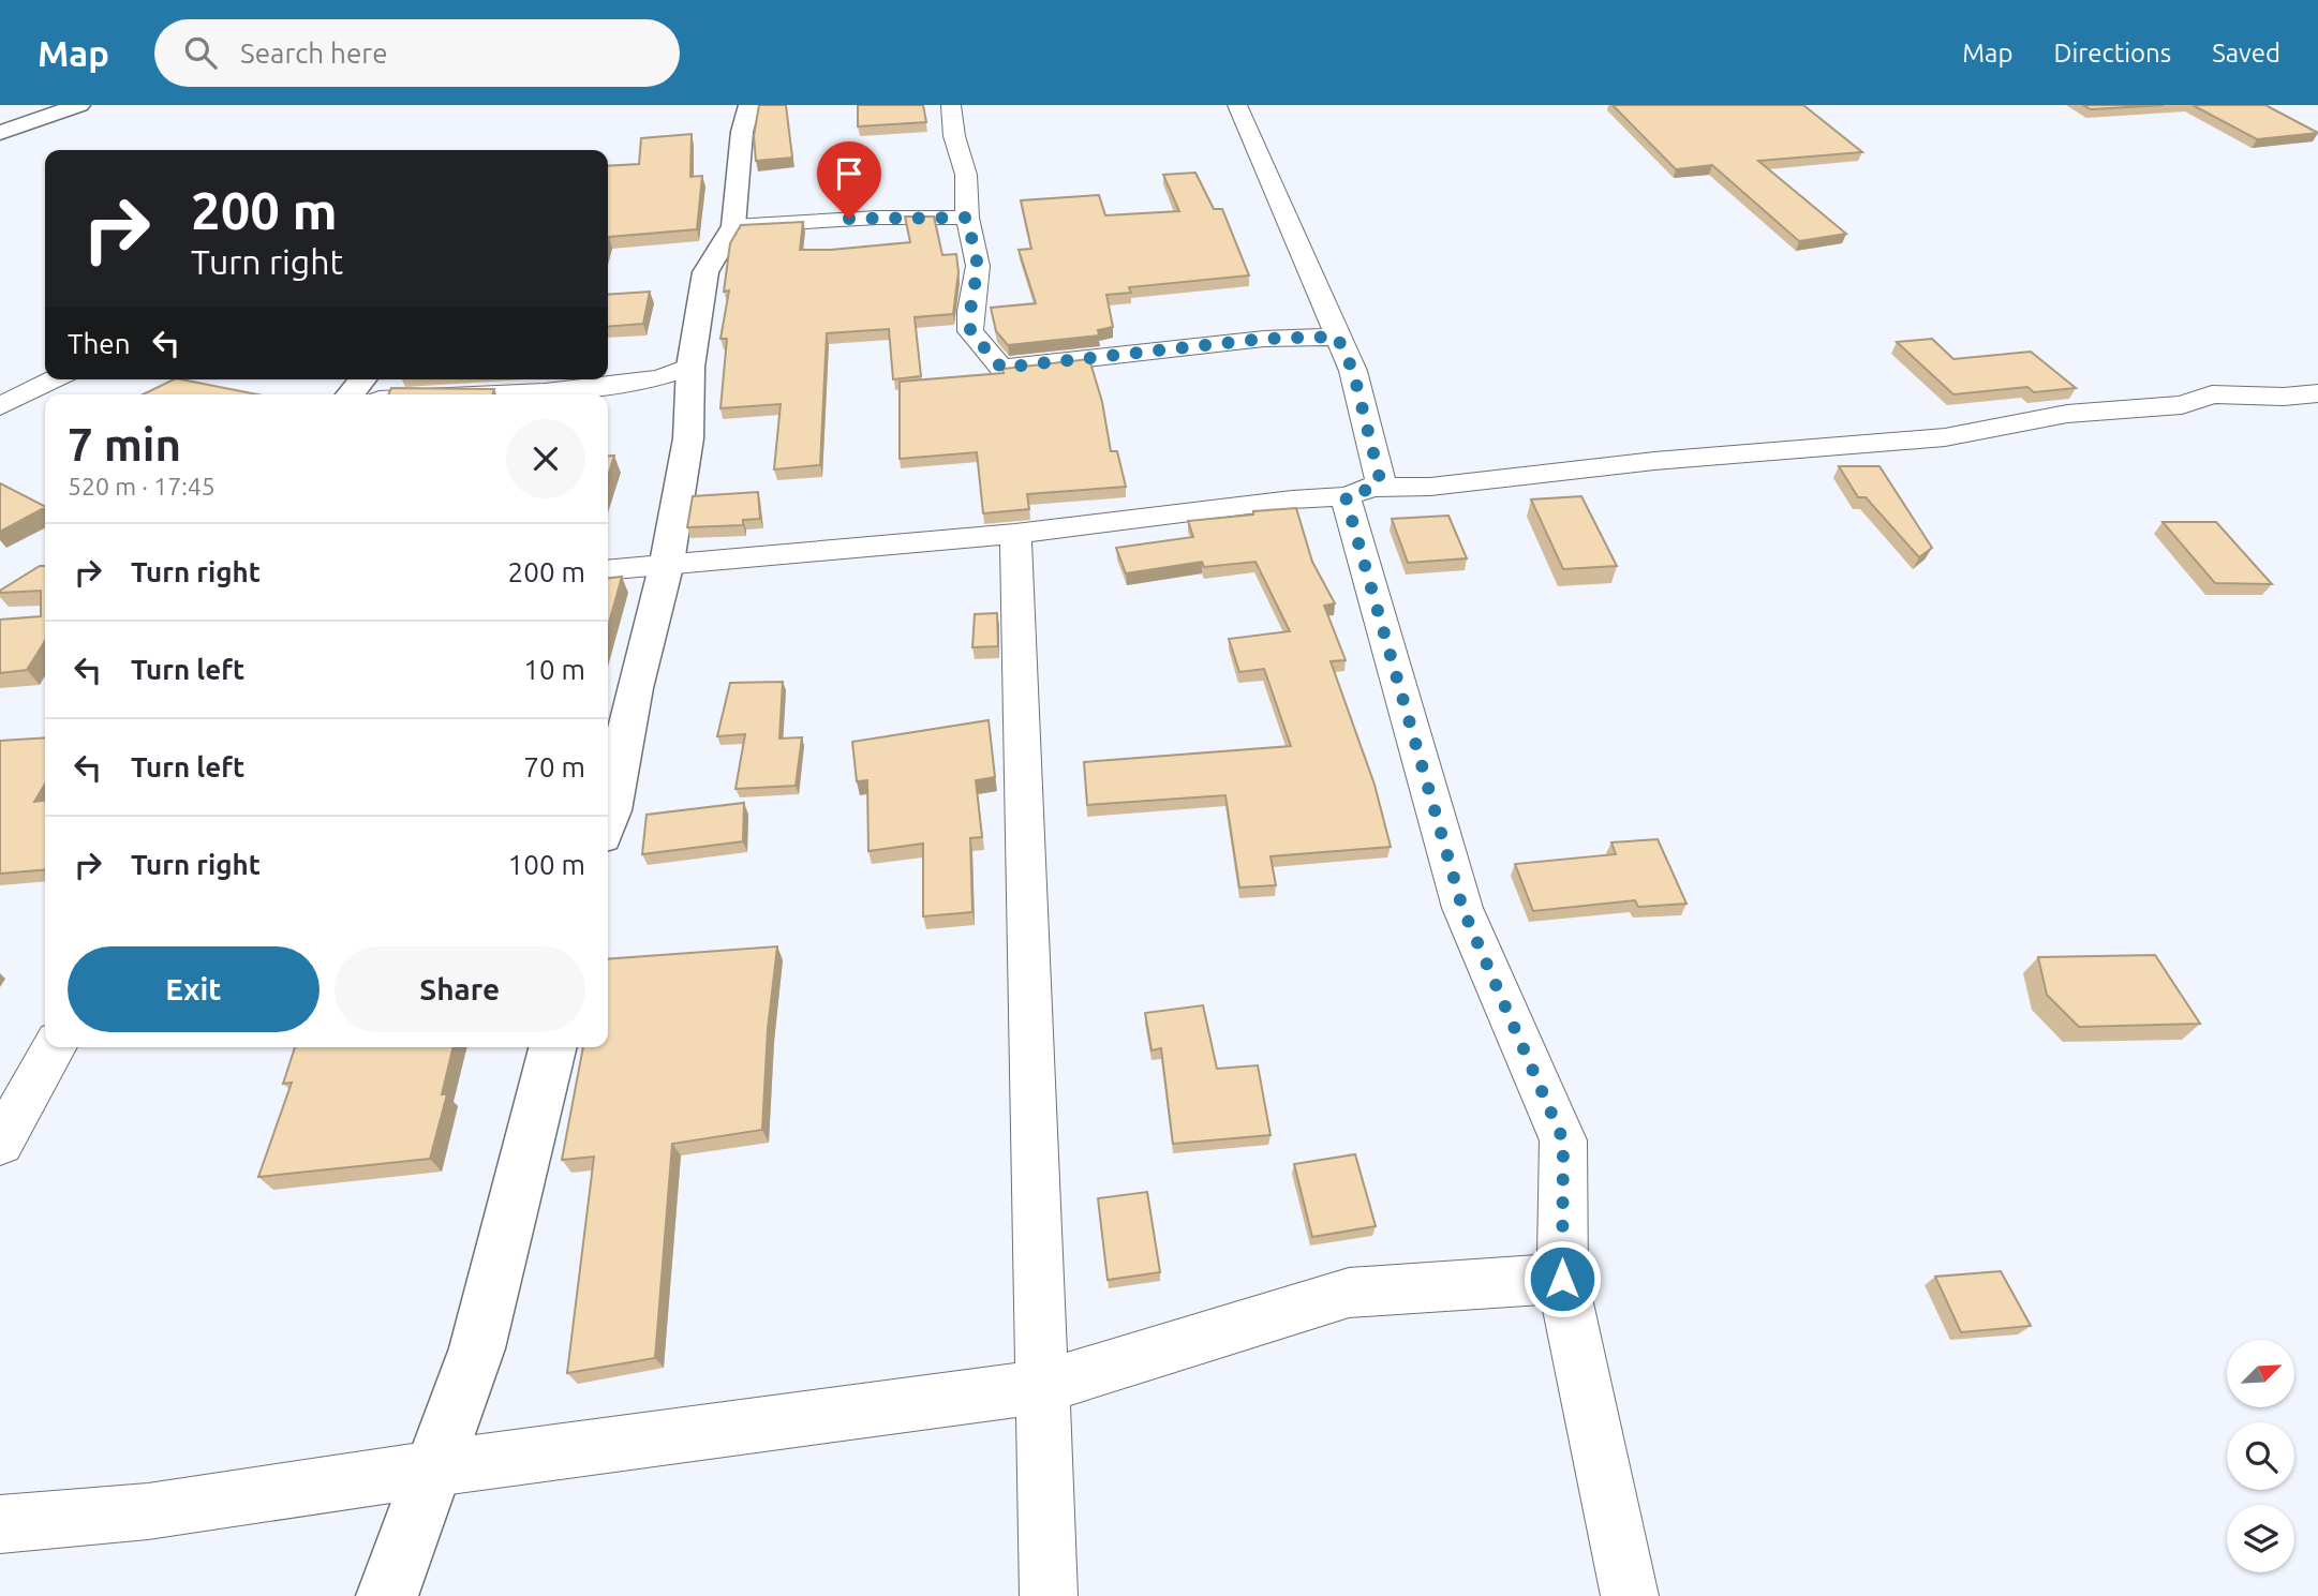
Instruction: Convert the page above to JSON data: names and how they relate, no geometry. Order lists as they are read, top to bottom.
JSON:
{
  "north": "top right",
  "page": {
    "header": "Map",
    "search": "Search here",
    "nav": ["Map", "Directions", "Saved"],
    "turn": ["200 m", "Turn right"],
    "then": "Then",
    "heading": ["7 min", "520 m · 17:45"],
    "list": [
      {
        "name": "Turn right",
        "value": "200 m"
      },
      {
        "name": "Turn left",
        "value": "10 m"
      },
      {
        "name": "Turn left",
        "value": "70 m"
      },
      {
        "name": "Turn right",
        "value": "100 m"
      }
    ],
    "buttons": ["Exit", "Share"]
  }
}
